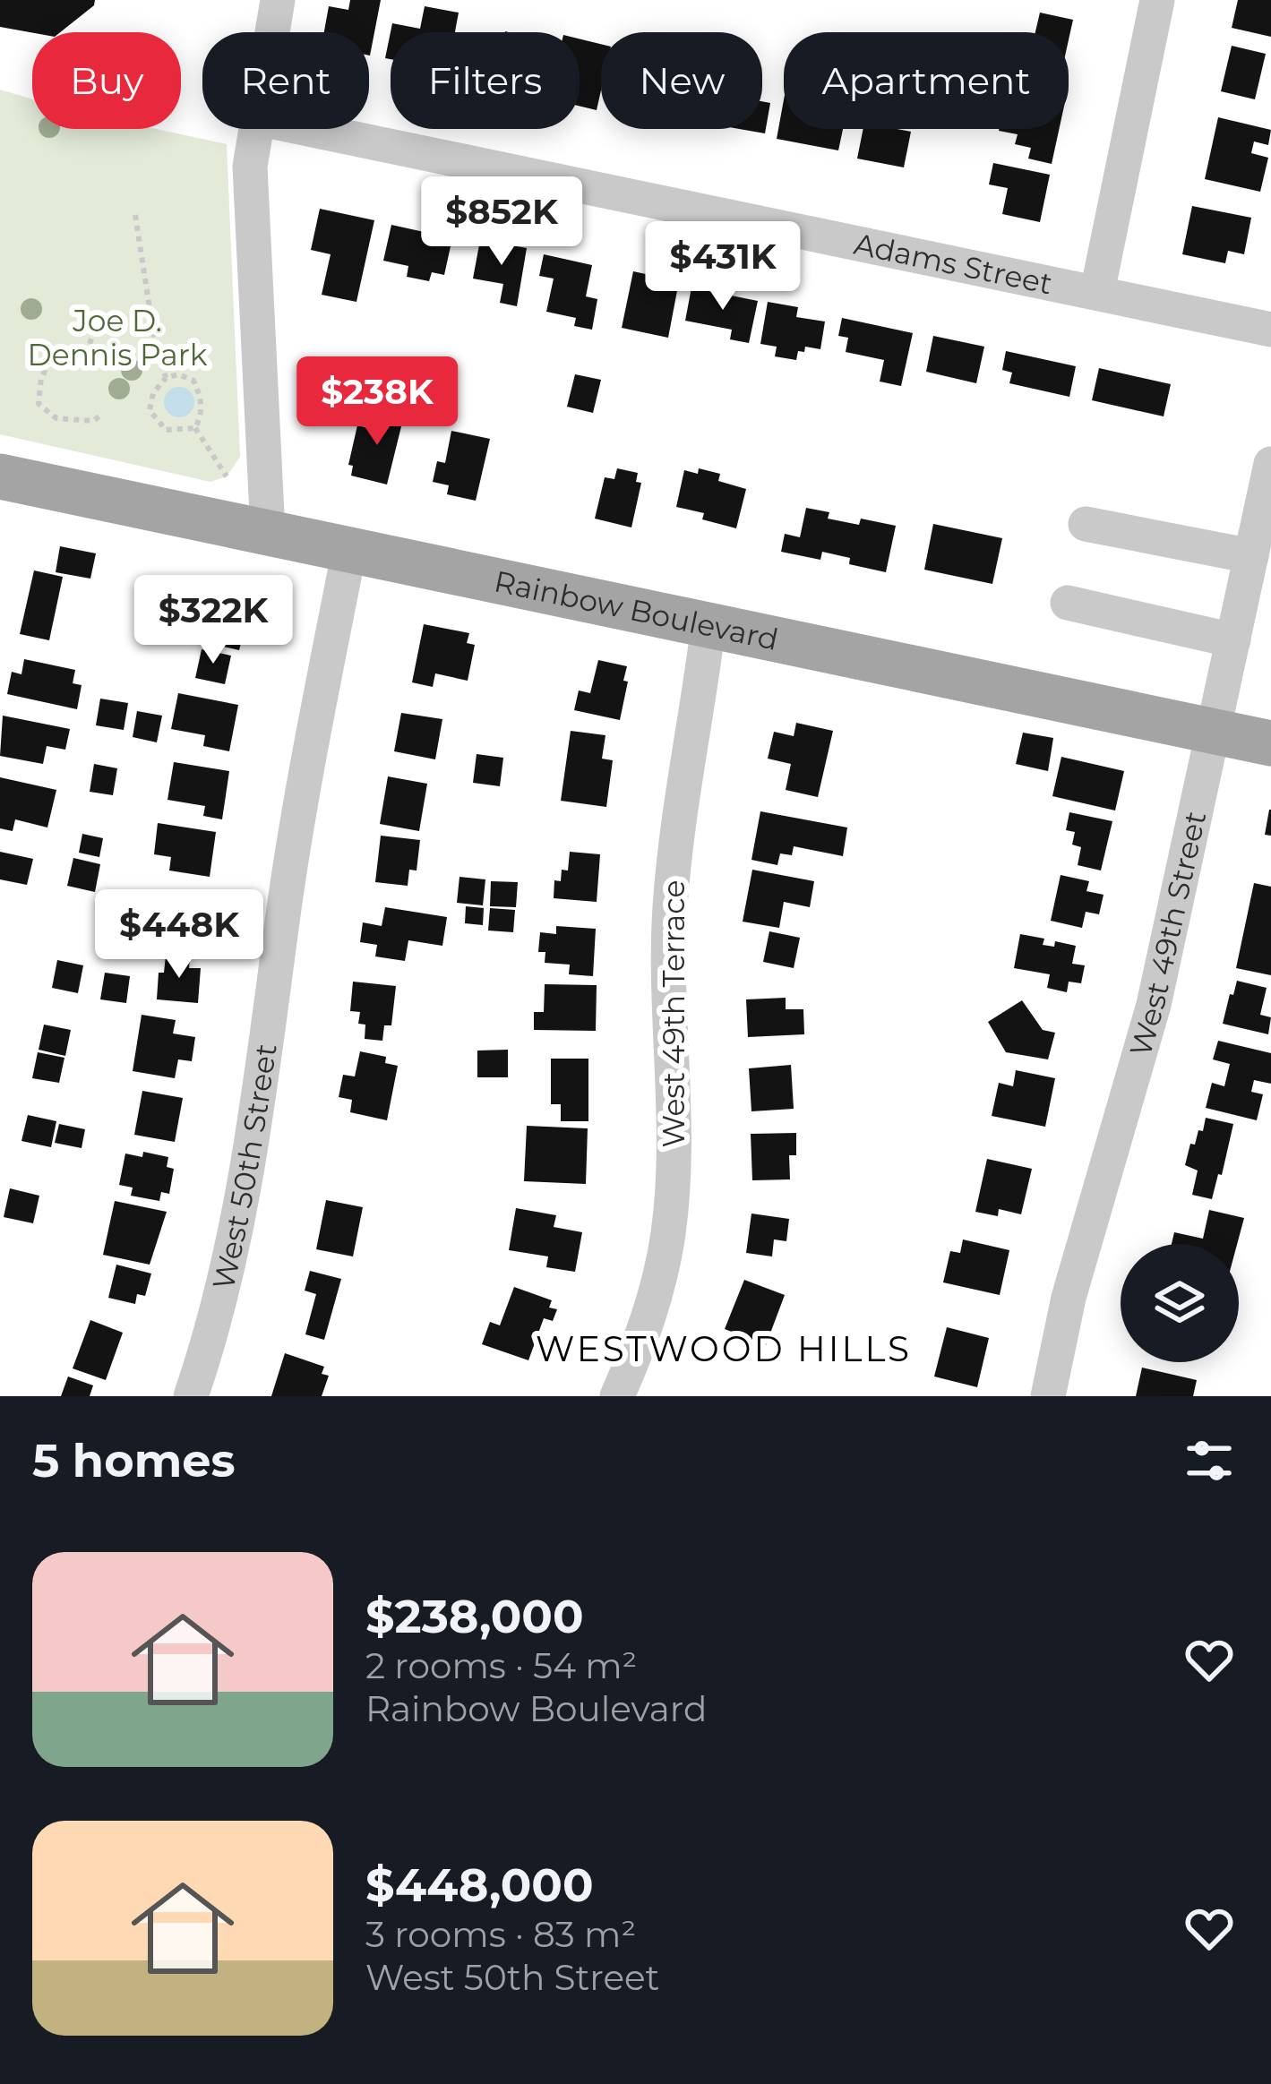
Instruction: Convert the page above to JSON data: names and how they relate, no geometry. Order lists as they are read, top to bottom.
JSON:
{
  "streets": {
    "main road": ["Rainbow Boulevard"],
    "street": [
      "Adams Street",
      "West 49th Street",
      "West 49th Terrace",
      "West 50th Street"
    ]
  },
  "crossings": [
    ["Rainbow Boulevard", "West 49th Street"],
    ["Rainbow Boulevard", "West 49th Terrace"],
    ["Rainbow Boulevard", "West 50th Street"]
  ],
  "districts": ["WESTWOOD HILLS"],
  "parks": ["Joe D. Dennis Park"],
  "page": {
    "chip": [
      "Buy",
      "Rent",
      "Filters",
      "New",
      "Apartment"
    ],
    "price": [
      "$852K",
      "$431K",
      "$238K",
      "$322K",
      "$448K"
    ],
    "heading": "5 homes",
    "list": [
      {
        "name": "$238,000",
        "note": "2 rooms · 54 m² · Rainbow Boulevard"
      },
      {
        "name": "$448,000",
        "note": "3 rooms · 83 m² · West 50th Street"
      }
    ]
  }
}
